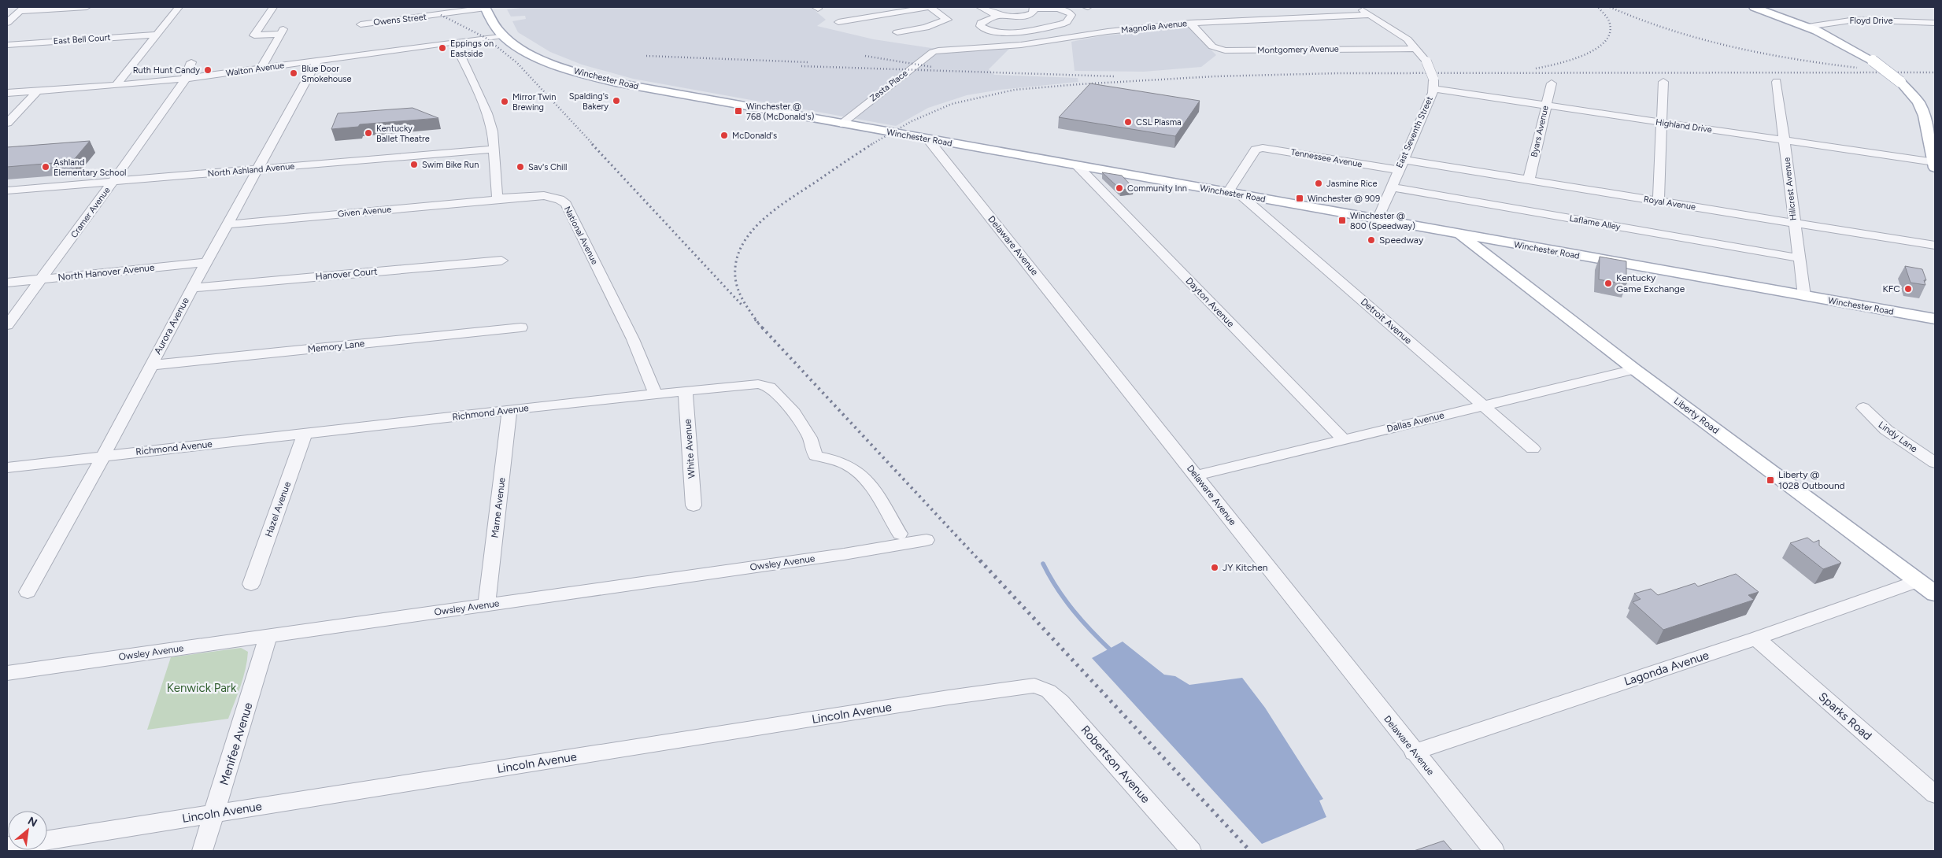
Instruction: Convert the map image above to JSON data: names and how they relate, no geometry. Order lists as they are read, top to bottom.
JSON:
{
  "streets": {
    "main road": ["Winchester Road", "Liberty Road"],
    "street": [
      "Owens Street",
      "Floyd Drive",
      "Magnolia Avenue",
      "East Bell Court",
      "Montgomery Avenue",
      "Walton Avenue",
      "Zesta Place",
      "Highland Drive",
      "Byars Avenue",
      "East Seventh Street",
      "Tennessee Avenue",
      "North Ashland Avenue",
      "Hillcrest Avenue",
      "Royal Avenue",
      "Given Avenue",
      "Cramer Avenue",
      "Laflame Alley",
      "National Avenue",
      "Delaware Avenue",
      "North Hanover Avenue",
      "Hanover Court",
      "Dayton Avenue",
      "Detroit Avenue",
      "Aurora Avenue",
      "Memory Lane",
      "Richmond Avenue",
      "Dallas Avenue",
      "Lindy Lane",
      "White Avenue",
      "Marne Avenue",
      "Hazel Avenue",
      "Owsley Avenue",
      "Lagonda Avenue",
      "Lincoln Avenue",
      "Sparks Road",
      "Menifee Avenue",
      "Robertson Avenue"
    ]
  },
  "crossings": [
    ["Owens Street", "Winchester Road"],
    ["Magnolia Avenue", "Montgomery Avenue"],
    ["Magnolia Avenue", "Zesta Place"],
    ["Walton Avenue", "Winchester Road"],
    ["Walton Avenue", "Cramer Avenue"],
    ["Walton Avenue", "Aurora Avenue"],
    ["Winchester Road", "Zesta Place"],
    ["Winchester Road", "East Seventh Street"],
    ["Winchester Road", "Tennessee Avenue"],
    ["Winchester Road", "Hillcrest Avenue"],
    ["Winchester Road", "Delaware Avenue"],
    ["Winchester Road", "Dayton Avenue"],
    ["Winchester Road", "Detroit Avenue"],
    ["Winchester Road", "Liberty Road"],
    ["Highland Drive", "Byars Avenue"],
    ["Highland Drive", "East Seventh Street"],
    ["Highland Drive", "Hillcrest Avenue"],
    ["Byars Avenue", "Royal Avenue"],
    ["East Seventh Street", "Tennessee Avenue"],
    ["East Seventh Street", "Royal Avenue"],
    ["East Seventh Street", "Laflame Alley"],
    ["Tennessee Avenue", "Detroit Avenue"],
    ["North Ashland Avenue", "Cramer Avenue"],
    ["North Ashland Avenue", "Aurora Avenue"],
    ["Hillcrest Avenue", "Royal Avenue"],
    ["Hillcrest Avenue", "Laflame Alley"],
    ["Given Avenue", "National Avenue"],
    ["Given Avenue", "Aurora Avenue"],
    ["Cramer Avenue", "North Hanover Avenue"],
    ["National Avenue", "Richmond Avenue"],
    ["Delaware Avenue", "Dallas Avenue"],
    ["Delaware Avenue", "Lagonda Avenue"],
    ["North Hanover Avenue", "Aurora Avenue"],
    ["Hanover Court", "Aurora Avenue"],
    ["Dayton Avenue", "Dallas Avenue"],
    ["Detroit Avenue", "Dallas Avenue"],
    ["Aurora Avenue", "Memory Lane"],
    ["Aurora Avenue", "Richmond Avenue"],
    ["Richmond Avenue", "White Avenue"],
    ["Richmond Avenue", "Marne Avenue"],
    ["Richmond Avenue", "Hazel Avenue"],
    ["Liberty Road", "Dallas Avenue"],
    ["Liberty Road", "Lagonda Avenue"],
    ["Marne Avenue", "Owsley Avenue"],
    ["Owsley Avenue", "Menifee Avenue"],
    ["Lagonda Avenue", "Sparks Road"],
    ["Lincoln Avenue", "Menifee Avenue"],
    ["Lincoln Avenue", "Robertson Avenue"]
  ],
  "parks": ["Kenwick Park"],
  "places": {
    "other": [
      "Eppings on Eastside",
      "Ruth Hunt Candy",
      "Blue Door Smokehouse",
      "Spalding's Bakery",
      "Mirror Twin Brewing",
      "CSL Plasma",
      "Kentucky Ballet Theatre",
      "McDonald's",
      "Swim Bike Run",
      "Ashland Elementary School",
      "Sav's Chill",
      "Jasmine Rice",
      "Community Inn",
      "Speedway",
      "Kentucky Game Exchange",
      "KFC",
      "JY Kitchen"
    ],
    "transit": [
      "Winchester @ 768 (McDonald's)",
      "Winchester @ 909",
      "Winchester @ 800 (Speedway)",
      "Liberty @ 1028 Outbound"
    ]
  },
  "north": "top right"
}
